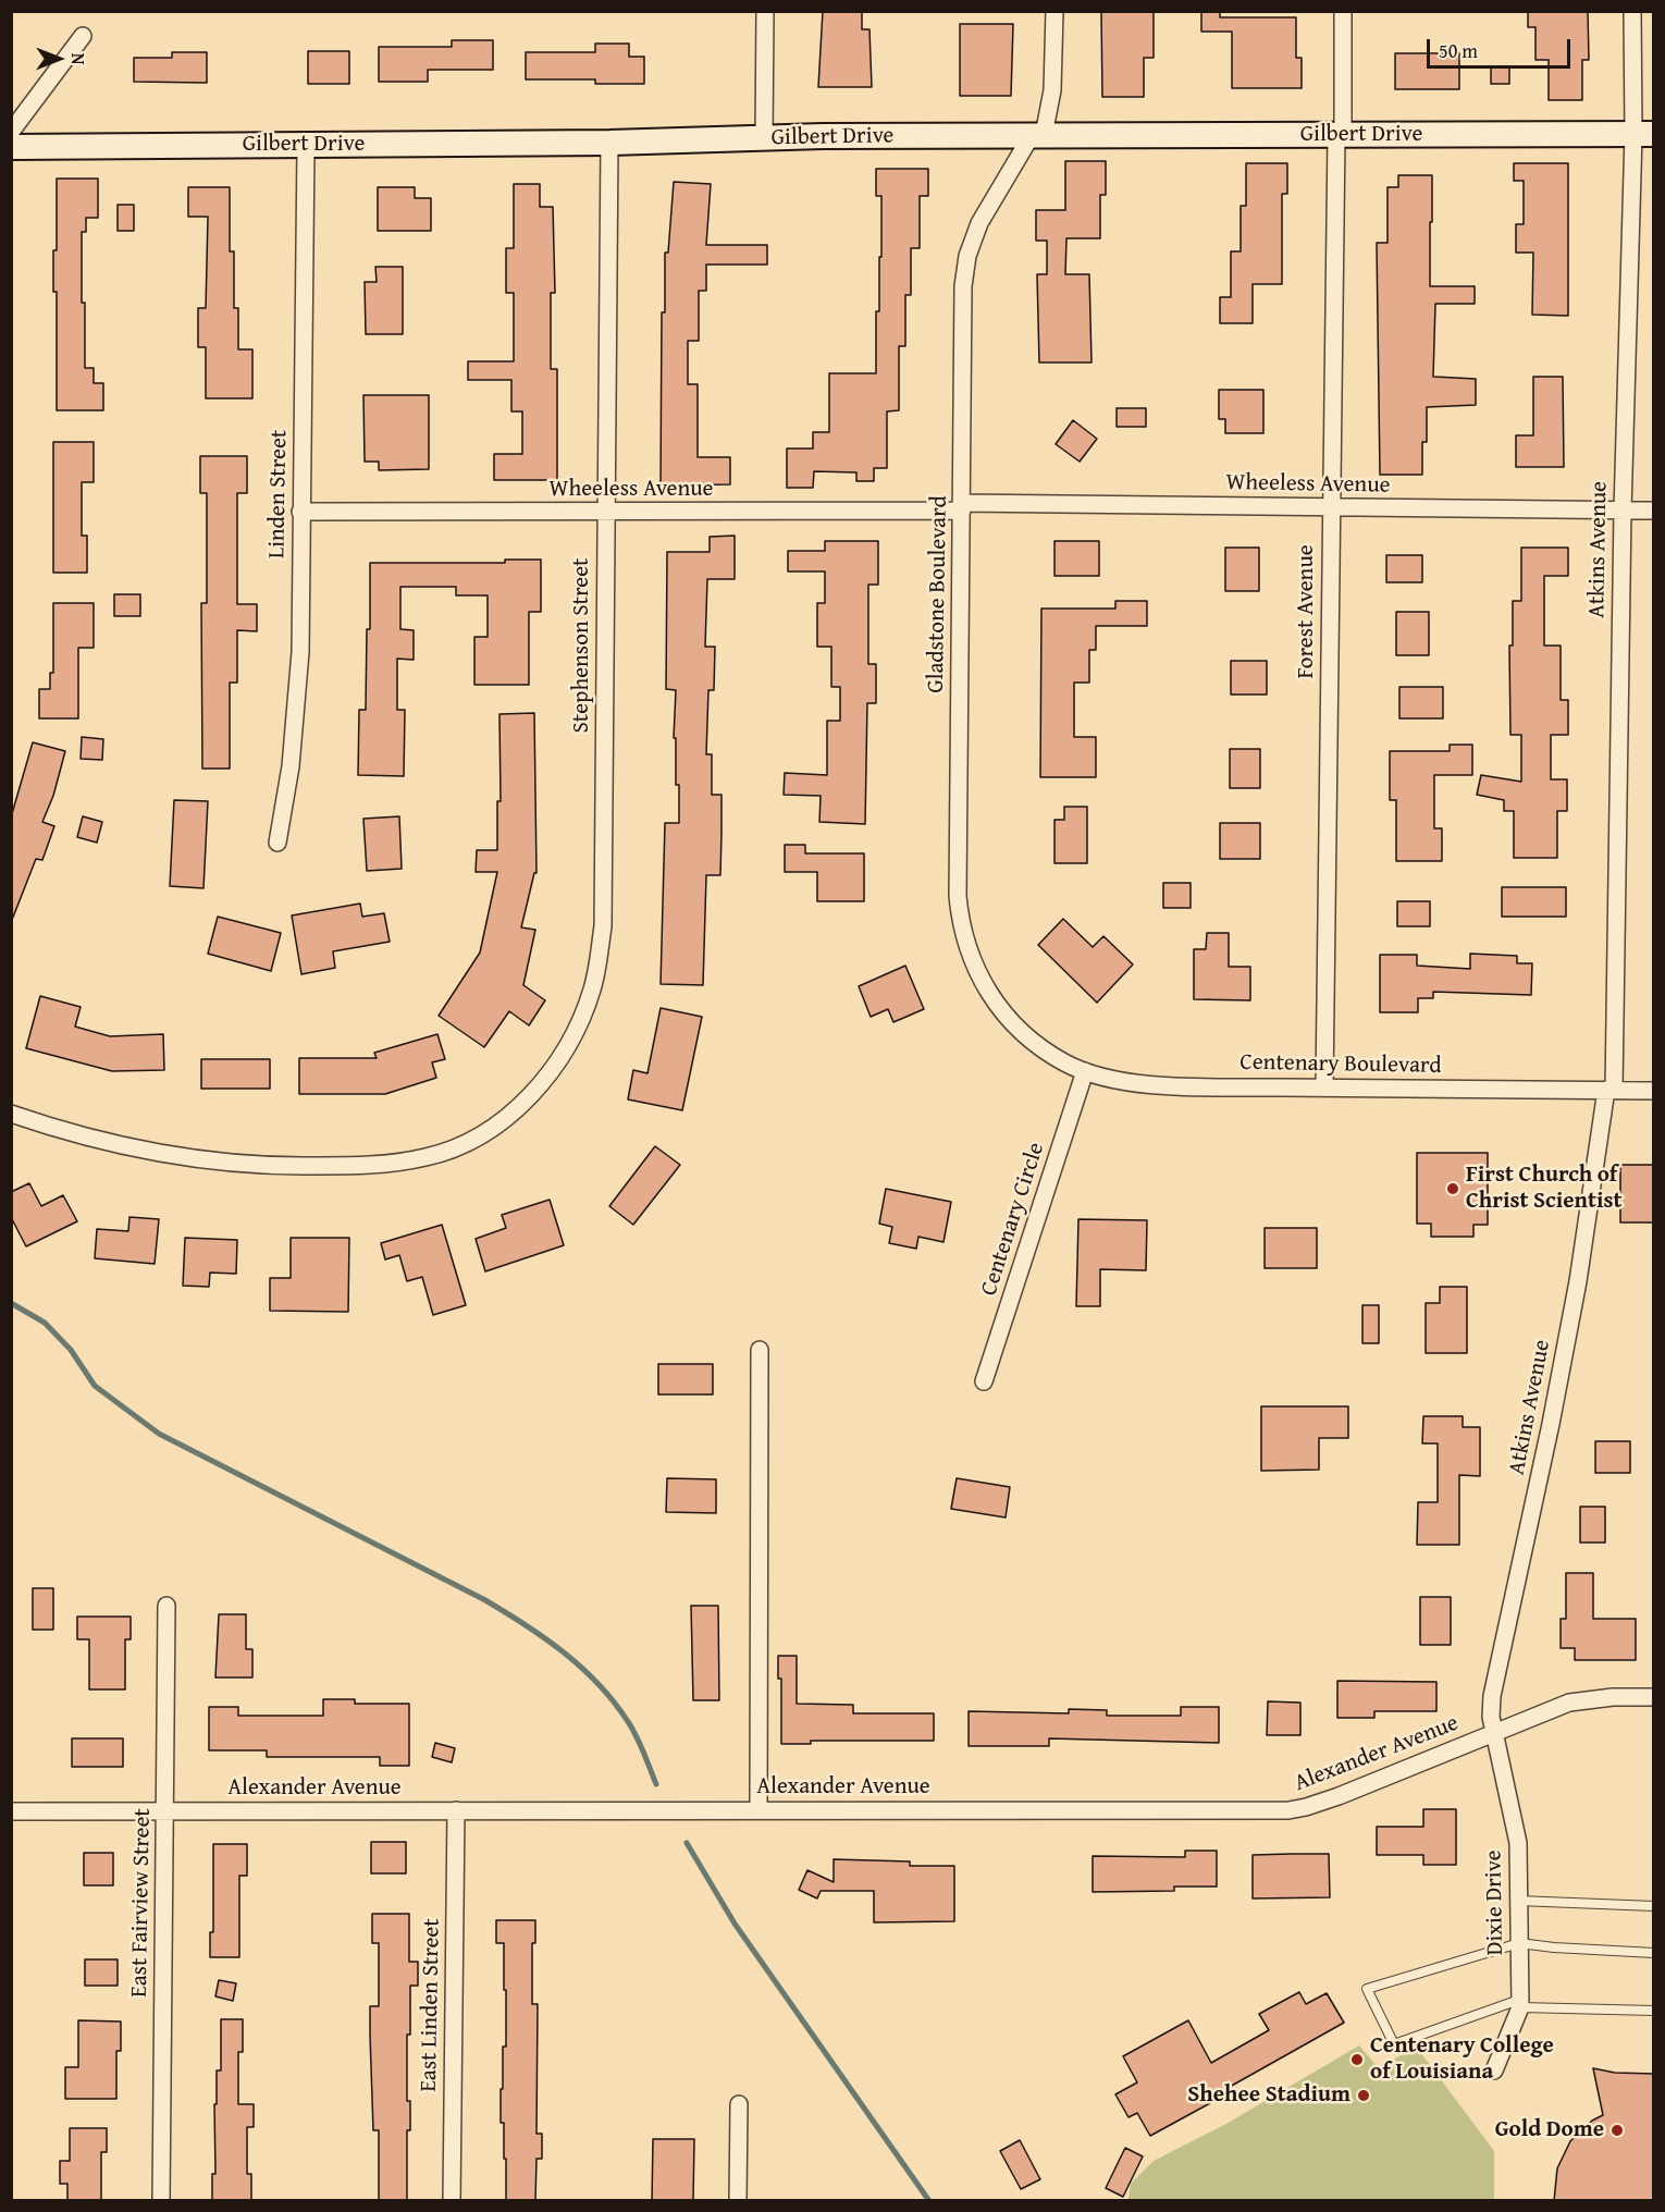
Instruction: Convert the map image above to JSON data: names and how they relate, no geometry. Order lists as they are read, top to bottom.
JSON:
{
  "streets": {
    "street": [
      "Gilbert Drive",
      "Wheeless Avenue",
      "Linden Street",
      "Atkins Avenue",
      "Gladstone Boulevard",
      "Forest Avenue",
      "Stephenson Street",
      "Centenary Boulevard",
      "Centenary Circle",
      "Alexander Avenue",
      "East Fairview Street",
      "Dixie Drive",
      "East Linden Street"
    ]
  },
  "crossings": [
    ["Gilbert Drive", "Linden Street"],
    ["Gilbert Drive", "Atkins Avenue"],
    ["Gilbert Drive", "Gladstone Boulevard"],
    ["Gilbert Drive", "Forest Avenue"],
    ["Gilbert Drive", "Stephenson Street"],
    ["Wheeless Avenue", "Linden Street"],
    ["Wheeless Avenue", "Atkins Avenue"],
    ["Wheeless Avenue", "Gladstone Boulevard"],
    ["Wheeless Avenue", "Forest Avenue"],
    ["Wheeless Avenue", "Stephenson Street"],
    ["Atkins Avenue", "Centenary Boulevard"],
    ["Atkins Avenue", "Alexander Avenue"],
    ["Atkins Avenue", "Dixie Drive"],
    ["Gladstone Boulevard", "Centenary Boulevard"],
    ["Forest Avenue", "Centenary Boulevard"],
    ["Centenary Boulevard", "Centenary Circle"],
    ["Alexander Avenue", "East Fairview Street"],
    ["Alexander Avenue", "Dixie Drive"],
    ["Alexander Avenue", "East Linden Street"]
  ],
  "places": [
    "First Church of Christ Scientist",
    "Centenary College of Louisiana",
    "Shehee Stadium",
    "Gold Dome"
  ],
  "scale_bar": "50 m",
  "north": "right"
}
